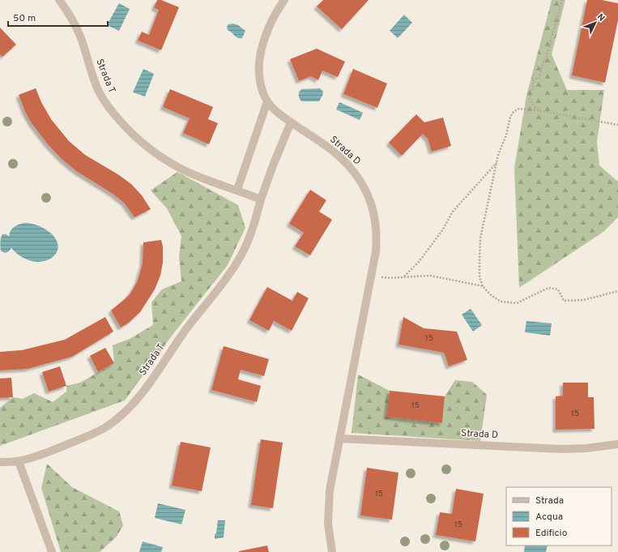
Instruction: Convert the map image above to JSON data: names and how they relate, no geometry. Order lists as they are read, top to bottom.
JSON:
{
  "streets": {
    "street": ["Strada T", "Strada D"]
  },
  "crossings": [
    ["Strada T", "Strada D"]
  ],
  "house_numbers": [
    "15",
    "15",
    "15",
    "15",
    "15"
  ],
  "legend": ["Strada", "Acqua", "Edificio"],
  "scale_bar": "50 m",
  "north": "top right"
}
